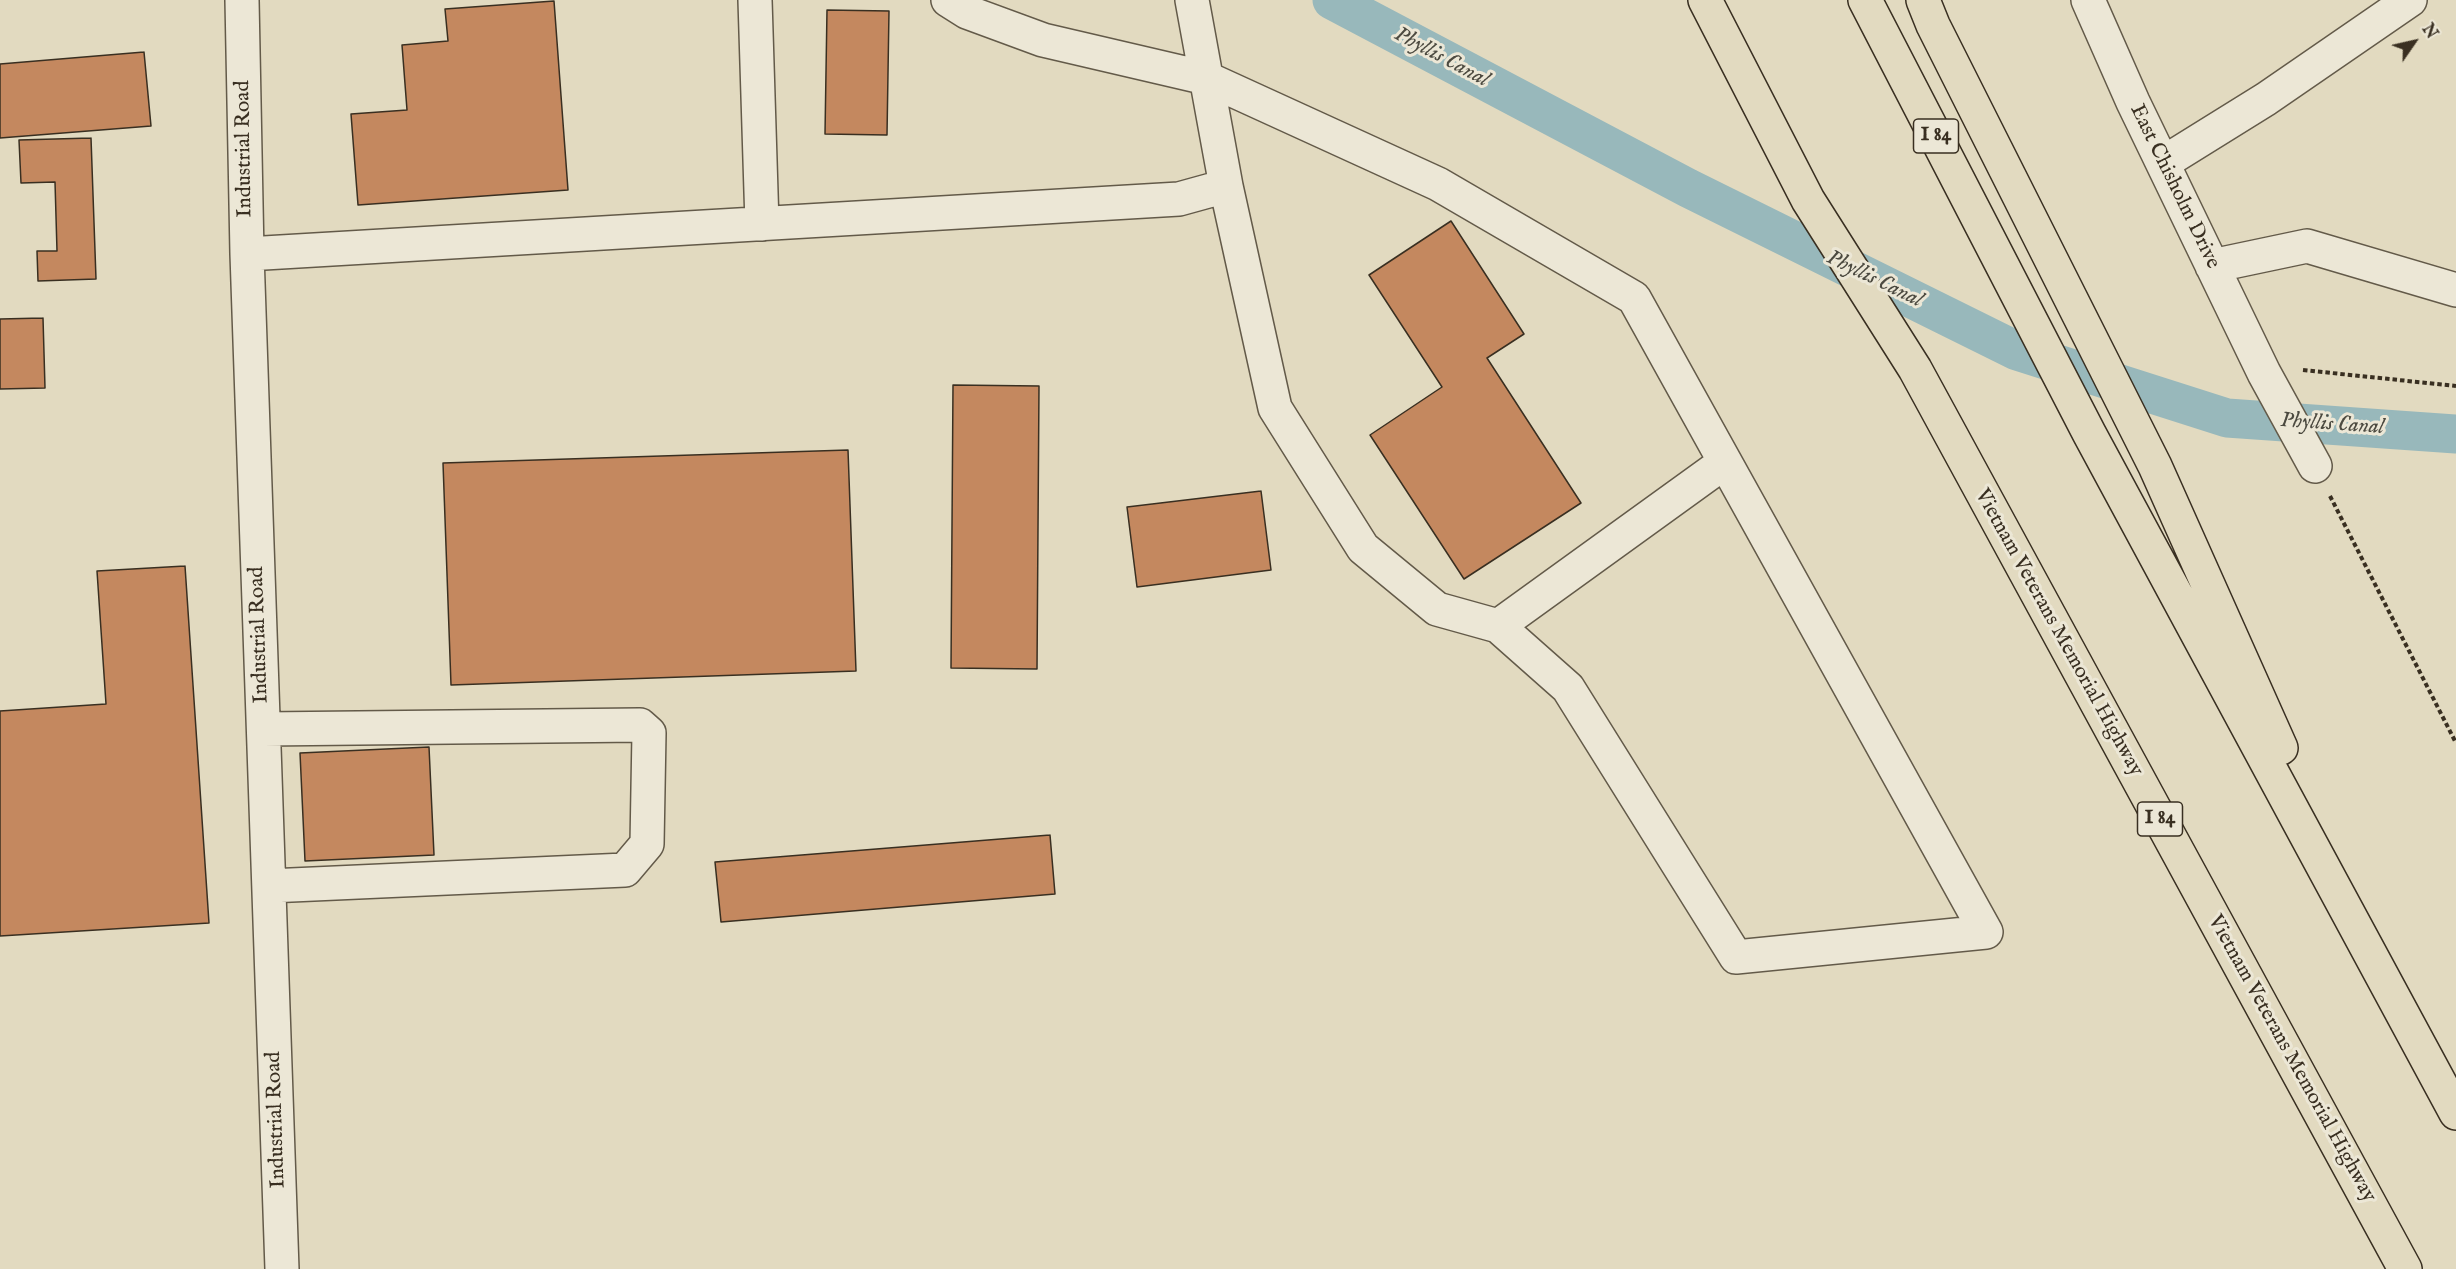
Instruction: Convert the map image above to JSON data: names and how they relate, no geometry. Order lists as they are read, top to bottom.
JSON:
{
  "streets": {
    "highway": ["I 84", "Vietnam Veterans Memorial Highway"],
    "street": ["Industrial Road", "East Chisholm Drive"]
  },
  "water": ["Phyllis Canal"],
  "north": "top right"
}
